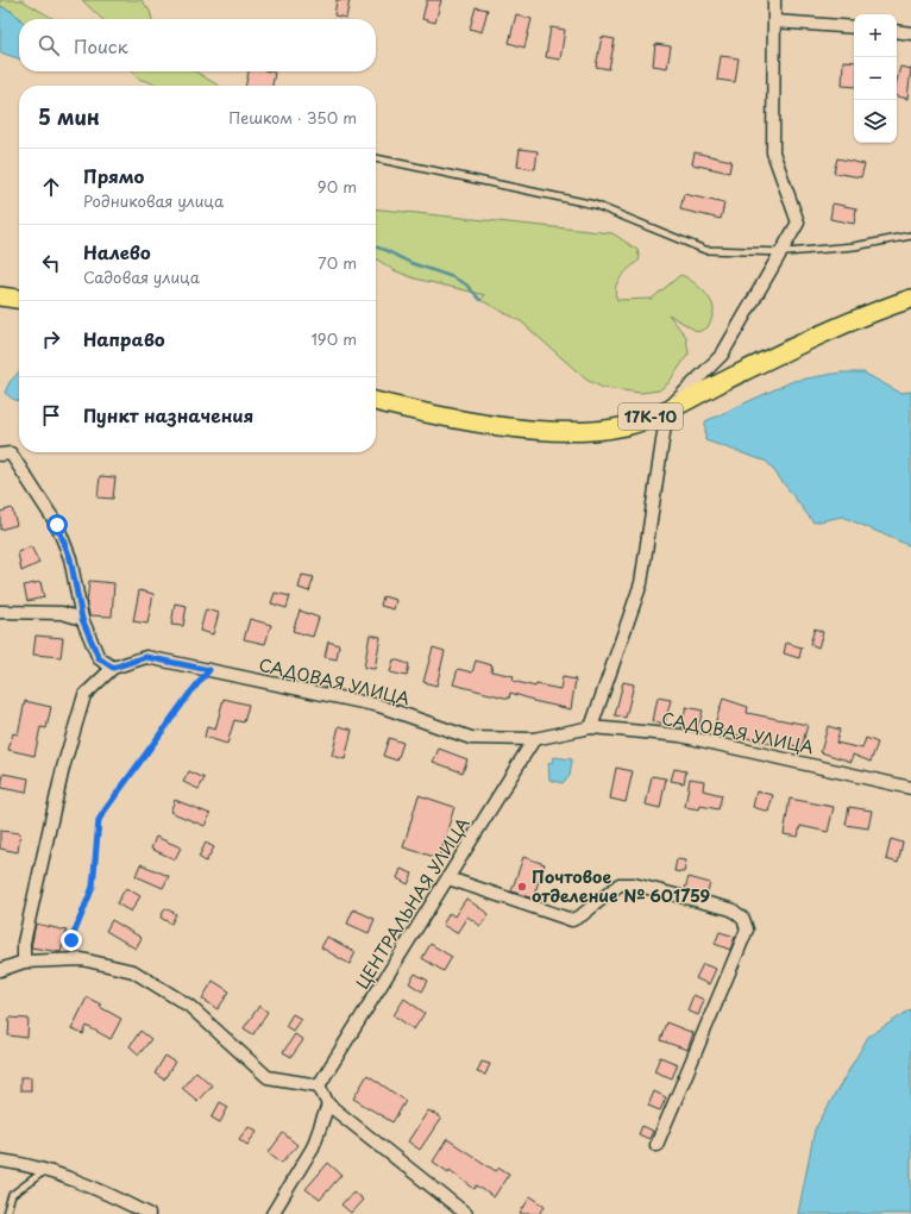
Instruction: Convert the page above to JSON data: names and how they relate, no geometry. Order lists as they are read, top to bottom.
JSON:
{
  "streets": {
    "main road": ["17К-10"],
    "street": ["САДОВАЯ УЛИЦА", "ЦЕНТРАЛЬНАЯ УЛИЦА"]
  },
  "crossings": [
    ["САДОВАЯ УЛИЦА", "ЦЕНТРАЛЬНАЯ УЛИЦА"]
  ],
  "places": ["Почтовое отделение № 601759"],
  "page": {
    "map_buttons": ["+", "−"],
    "search": "Поиск",
    "heading": ["5 мин", "Пешком · 350 m"],
    "list": [
      ["Прямо", "Родниковая улица", "90 m"],
      ["Налево", "Садовая улица", "70 m"],
      ["Направо", "190 m"],
      "Пункт назначения"
    ]
  }
}
